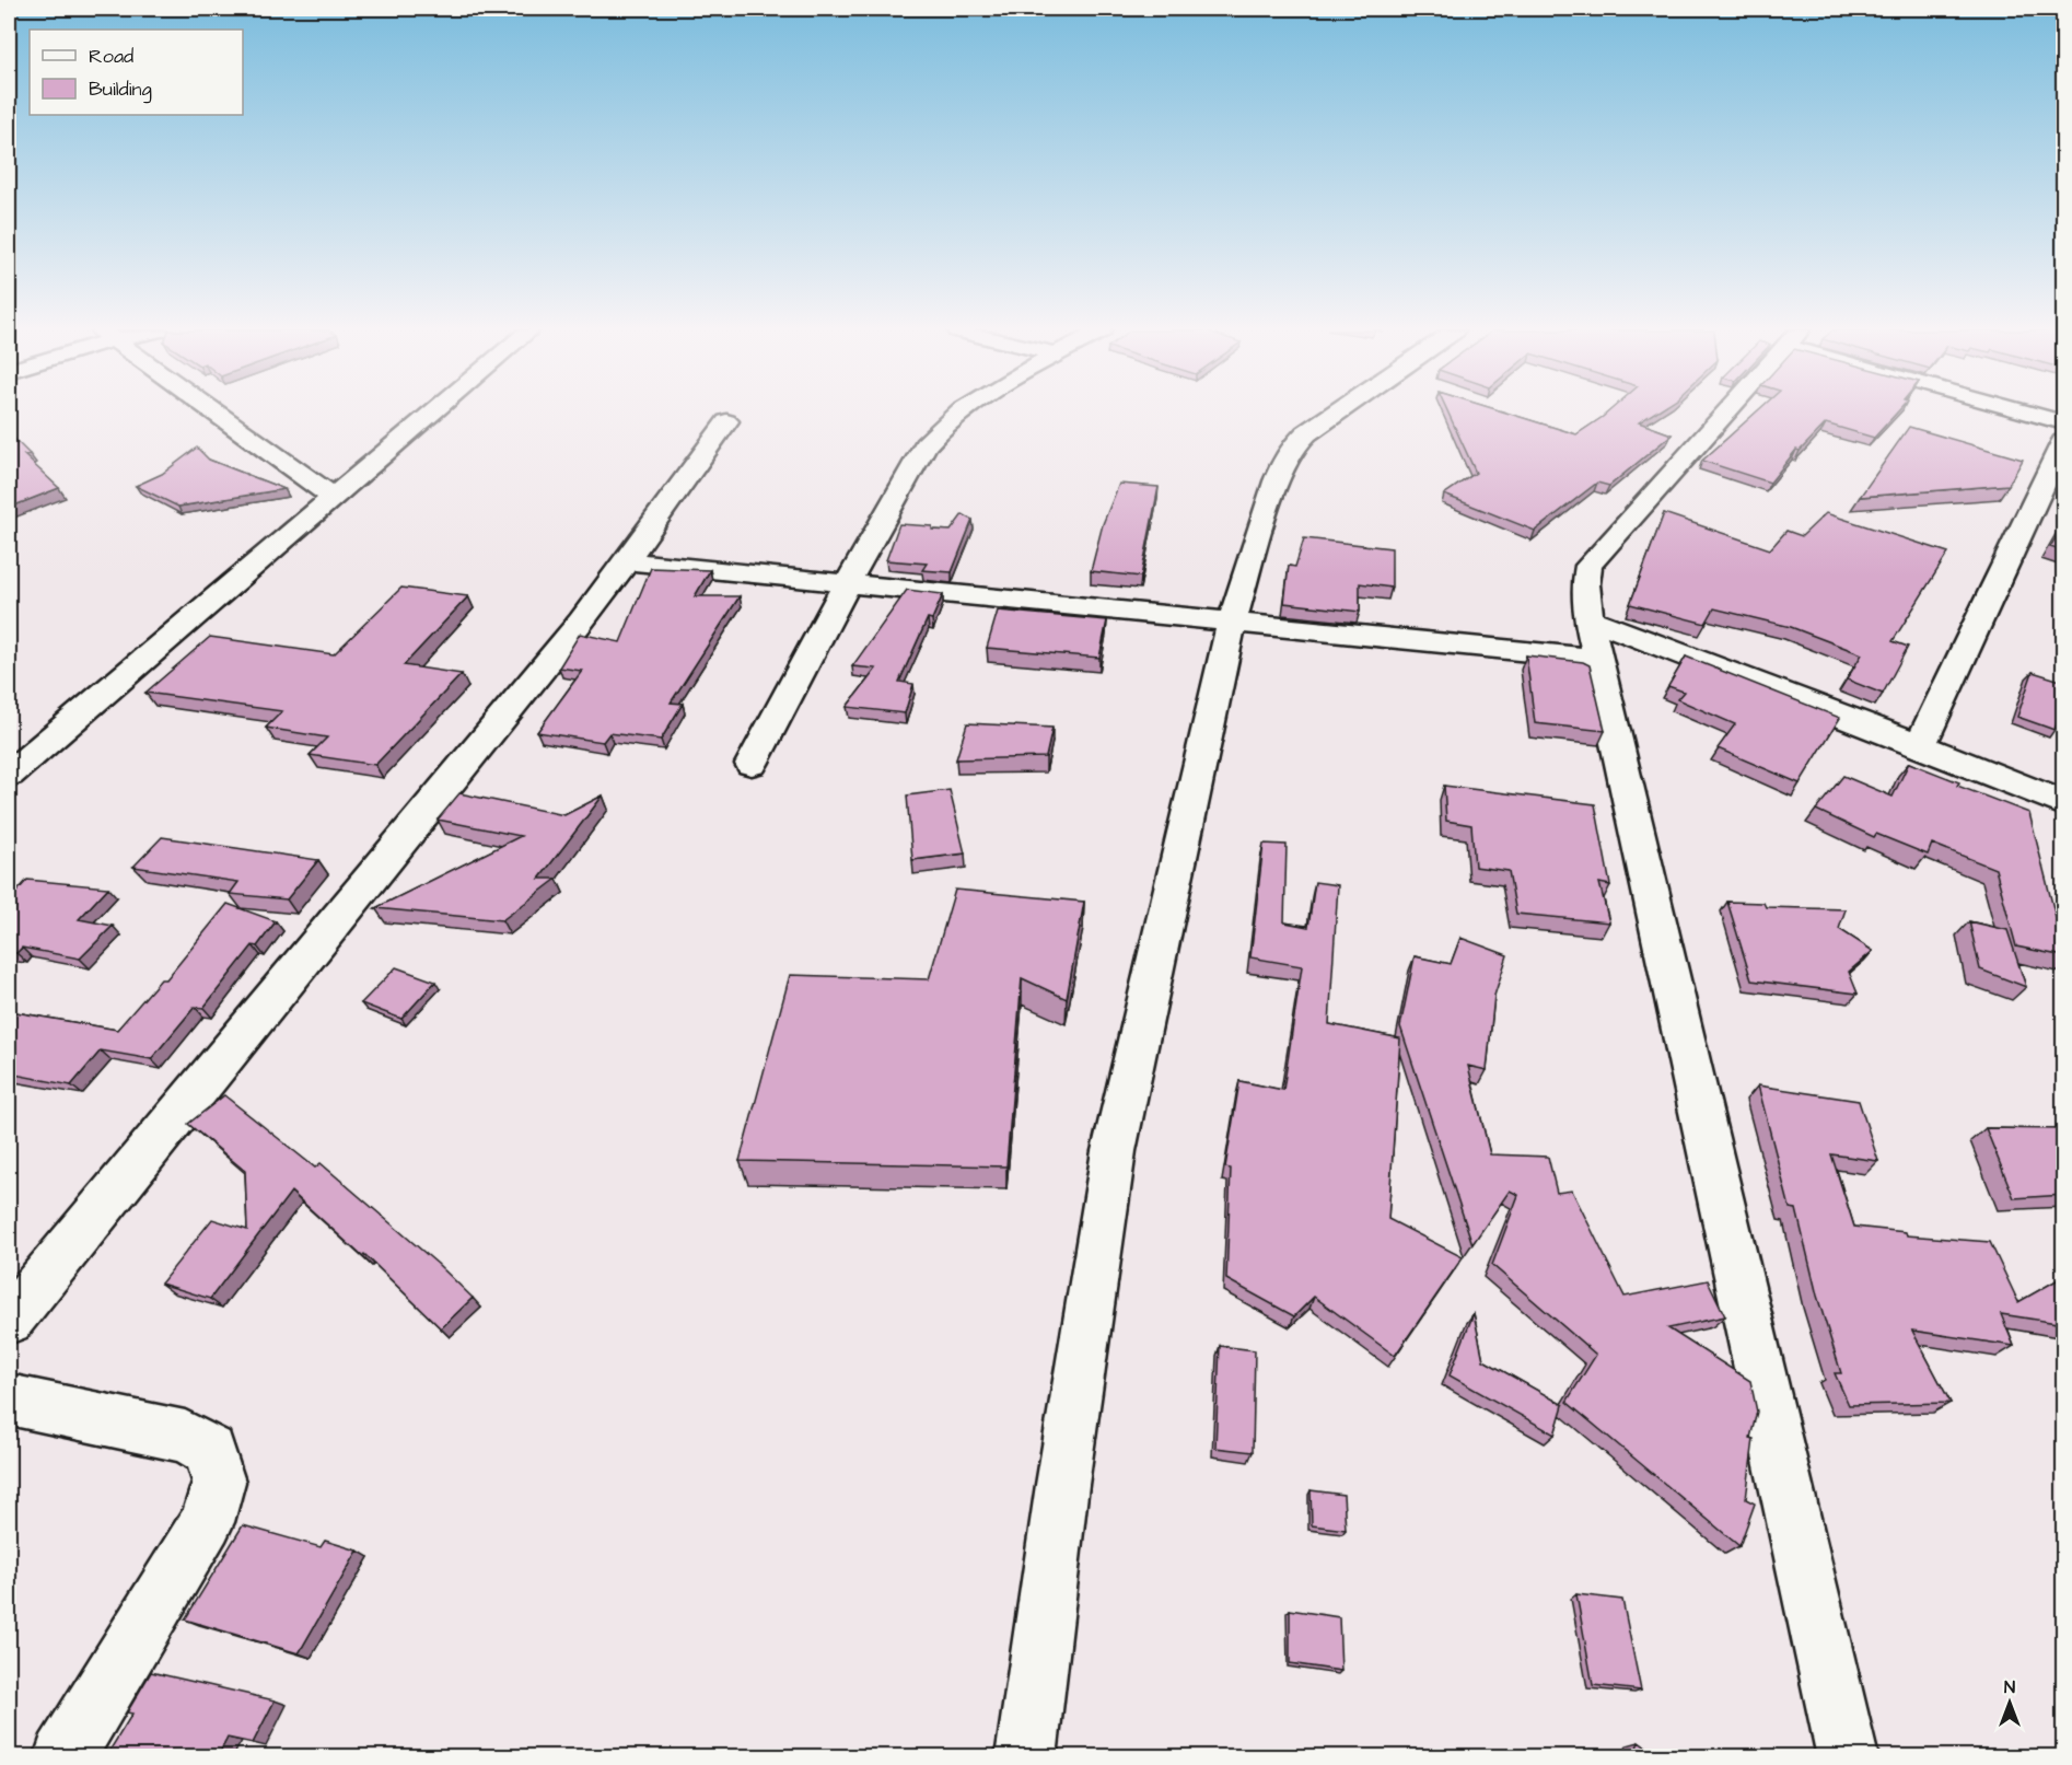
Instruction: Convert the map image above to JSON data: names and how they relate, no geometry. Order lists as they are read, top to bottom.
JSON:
{
  "legend": ["Road", "Building"],
  "north": "top"
}
